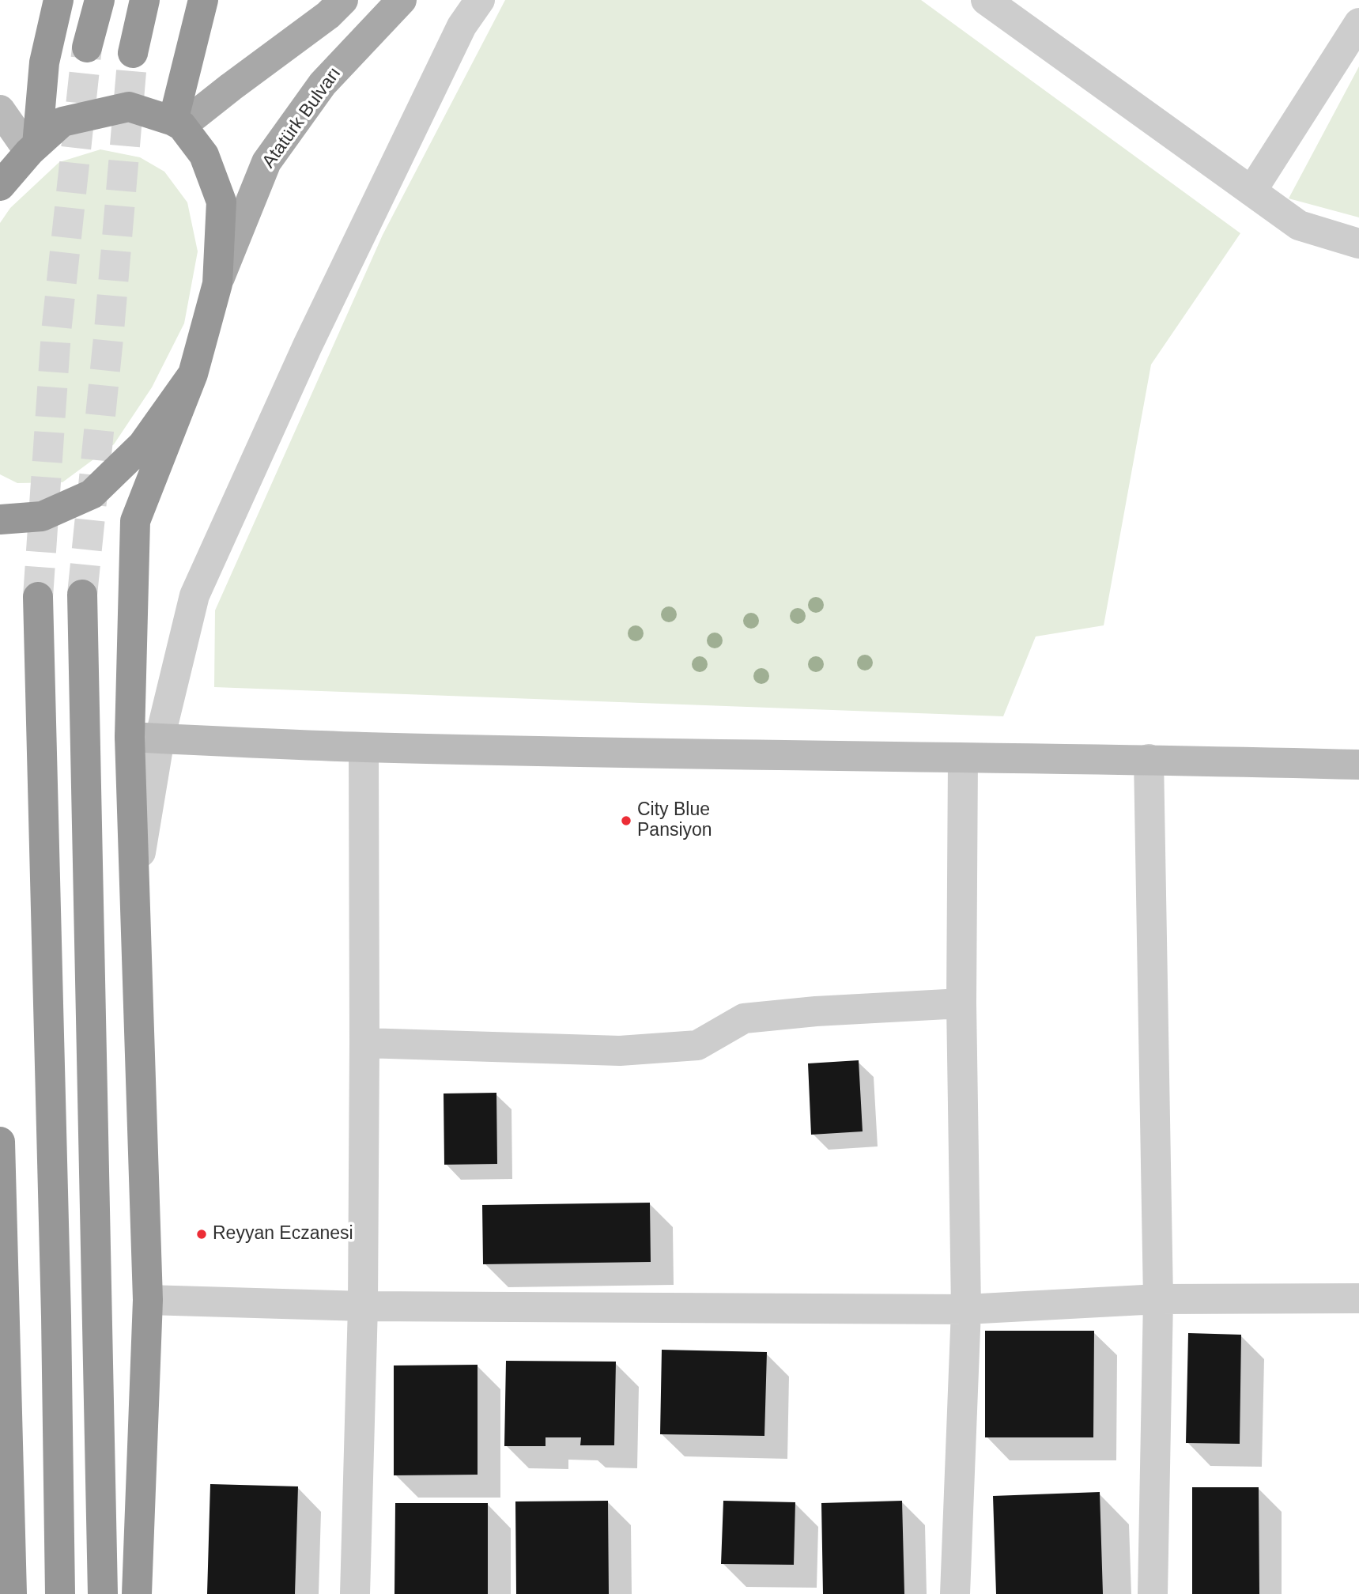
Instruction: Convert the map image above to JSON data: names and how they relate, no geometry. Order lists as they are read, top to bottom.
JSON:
{
  "streets": {
    "main road": ["Atatürk Bulvarı"]
  },
  "places": ["City Blue Pansiyon", "Reyyan Eczanesi"]
}
